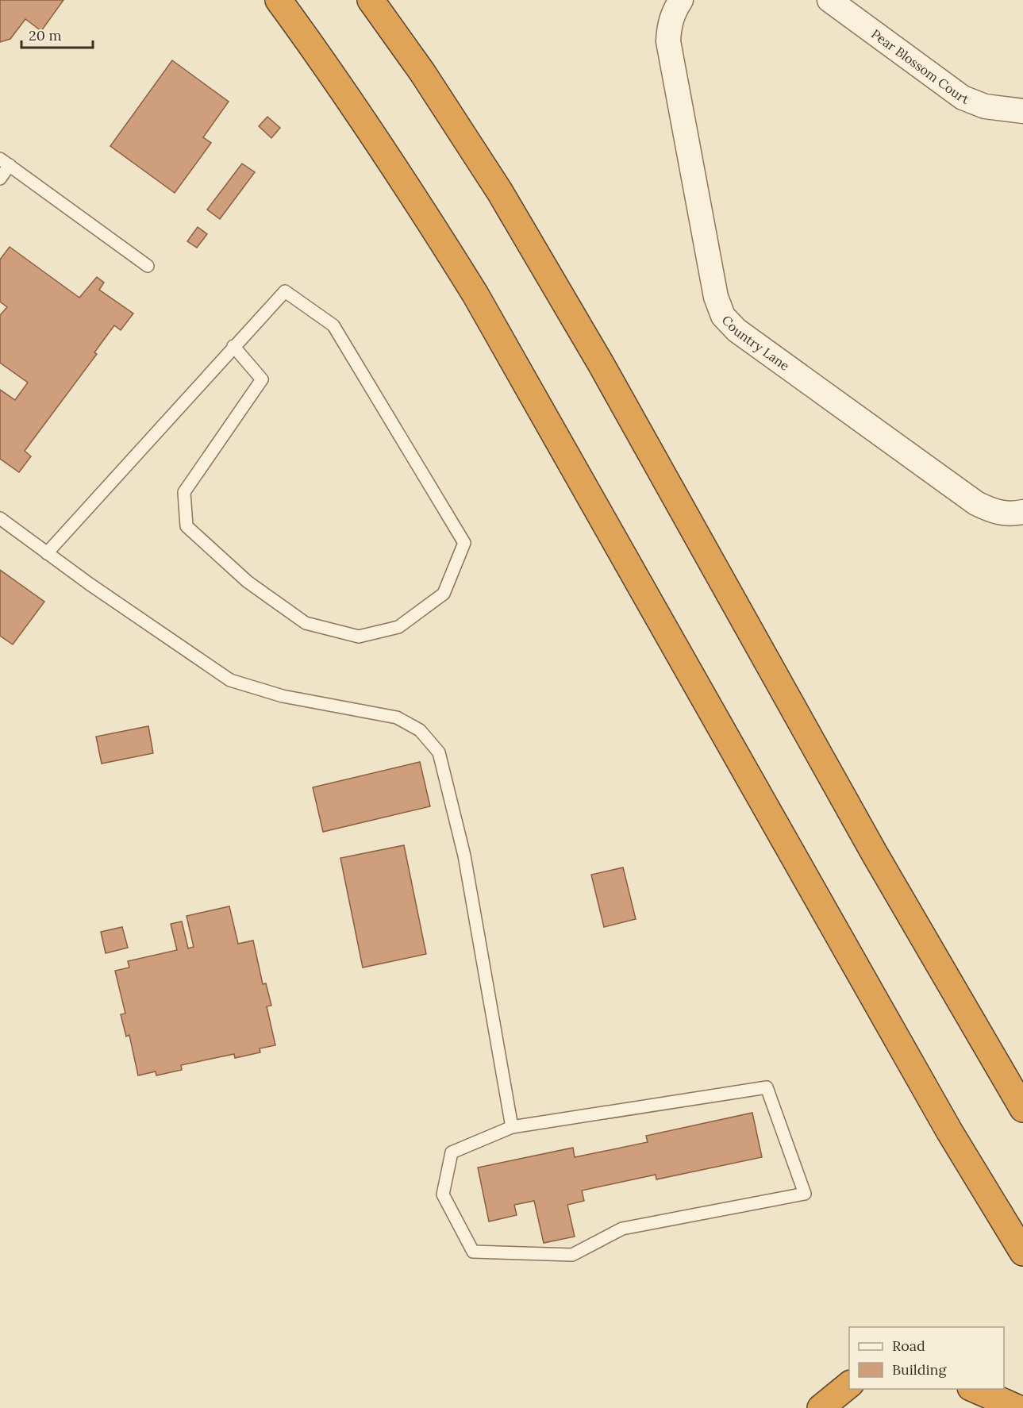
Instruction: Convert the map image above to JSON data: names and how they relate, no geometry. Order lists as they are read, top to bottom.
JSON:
{
  "streets": {
    "street": ["Pear Blossom Court", "Country Lane"]
  },
  "legend": ["Road", "Building"],
  "scale_bar": "20 m"
}
